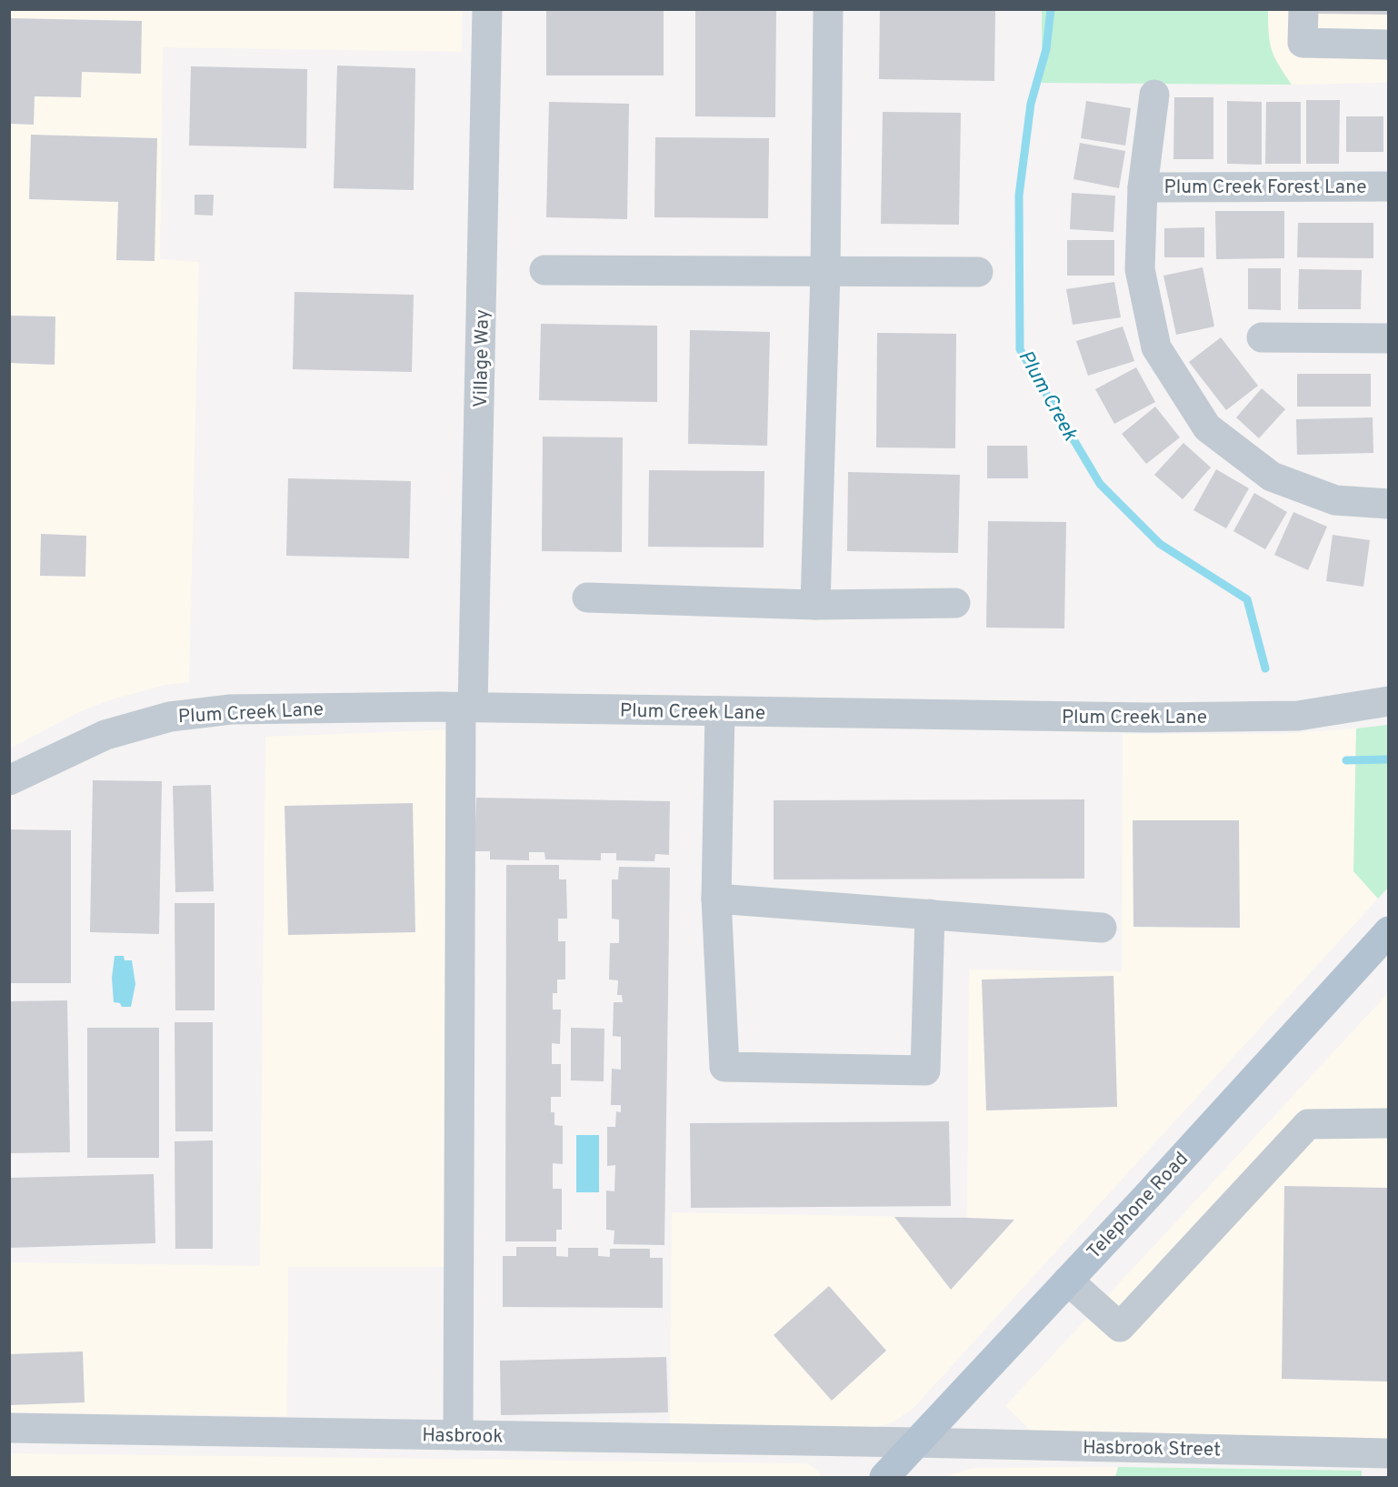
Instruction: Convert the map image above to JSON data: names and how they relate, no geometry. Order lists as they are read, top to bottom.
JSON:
{
  "streets": {
    "main road": ["Telephone Road"],
    "street": [
      "Plum Creek Forest Lane",
      "Village Way",
      "Plum Creek Lane",
      "Hasbrook",
      "Hasbrook Street"
    ]
  },
  "crossings": [
    ["Village Way", "Plum Creek Lane"],
    ["Village Way", "Hasbrook"],
    ["Telephone Road", "Hasbrook"],
    ["Telephone Road", "Hasbrook Street"],
    ["Hasbrook", "Hasbrook Street"]
  ],
  "water": ["Plum Creek"]
}
